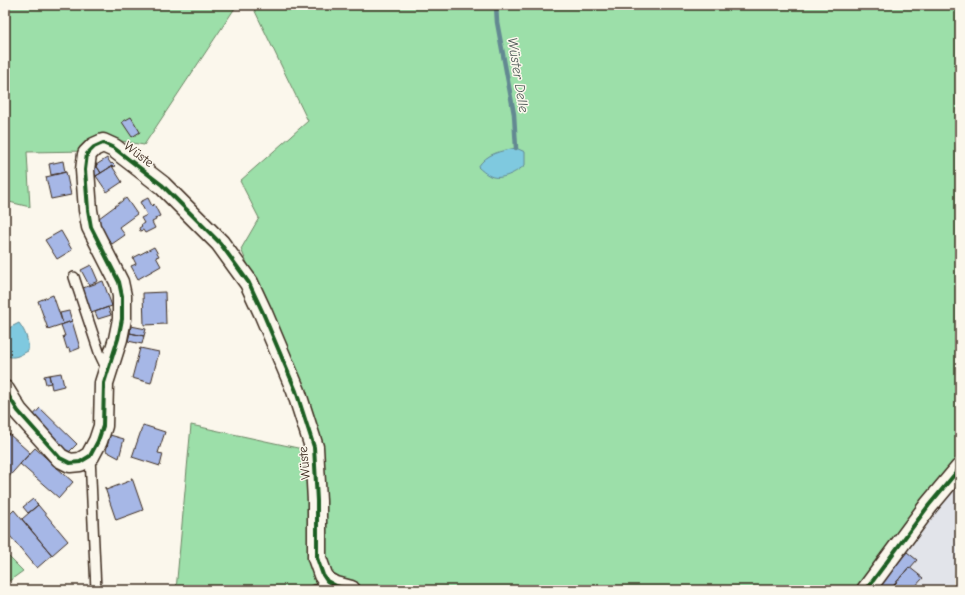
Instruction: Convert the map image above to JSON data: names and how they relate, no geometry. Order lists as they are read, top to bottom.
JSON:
{
  "streets": {
    "street": ["Wüste"]
  },
  "water": ["Wüster Delle"]
}
